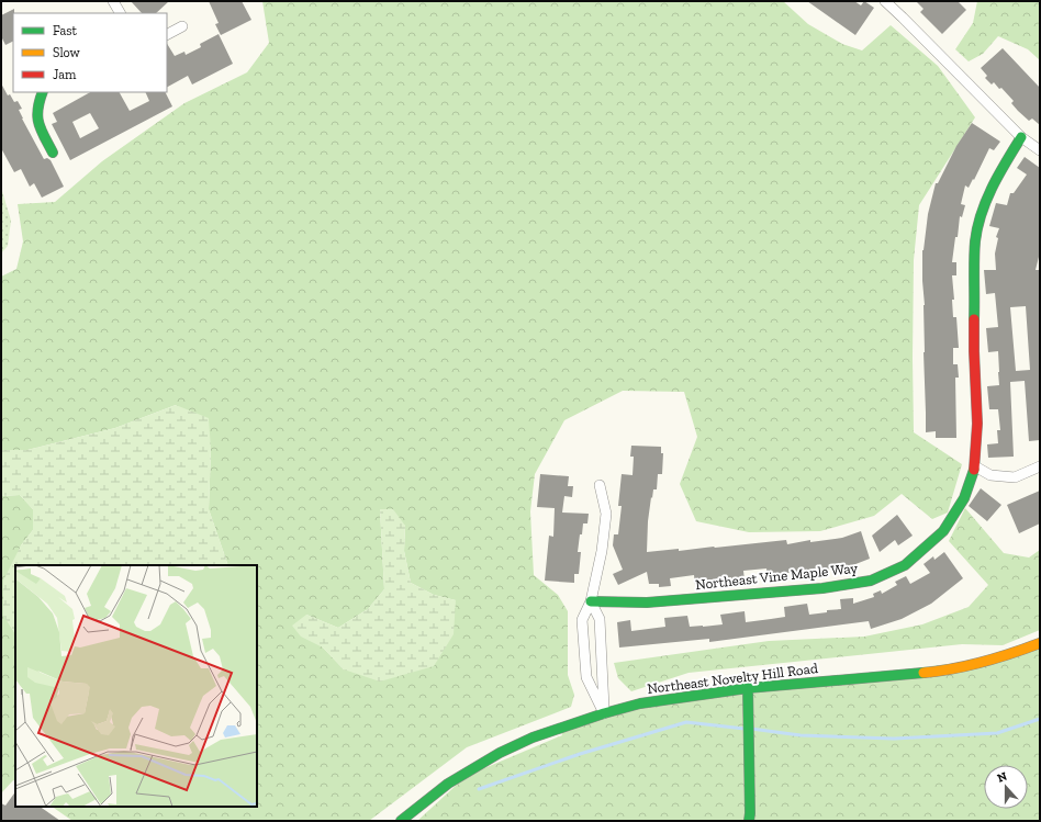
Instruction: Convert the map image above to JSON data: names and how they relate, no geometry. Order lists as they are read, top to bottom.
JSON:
{
  "streets": {
    "street": ["Northeast Vine Maple Way", "Northeast Novelty Hill Road"]
  },
  "legend": ["Fast", "Slow", "Jam"],
  "north": "top"
}
